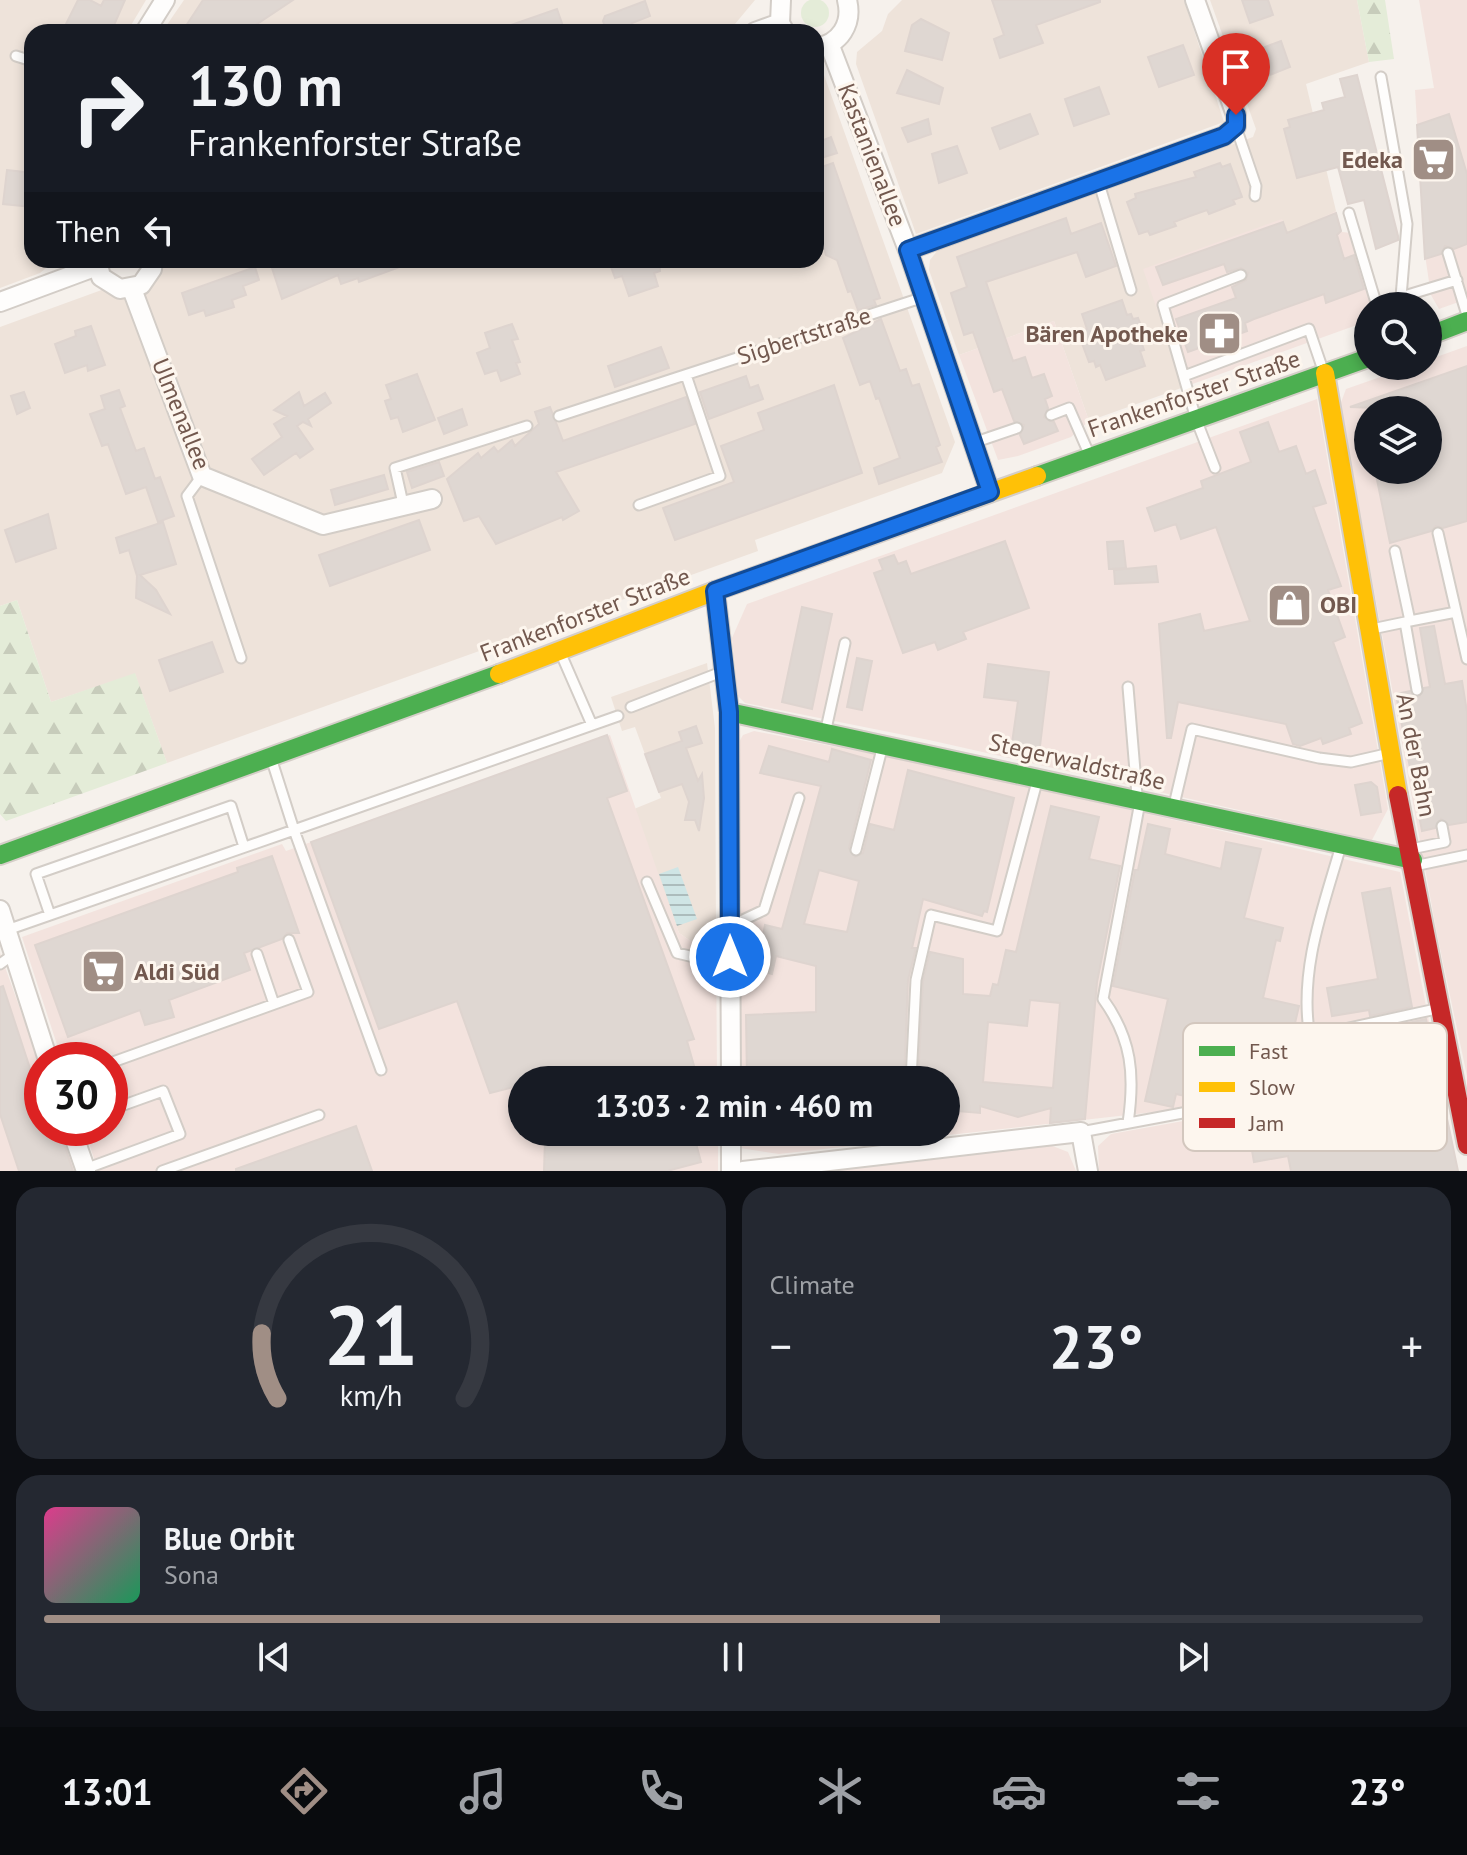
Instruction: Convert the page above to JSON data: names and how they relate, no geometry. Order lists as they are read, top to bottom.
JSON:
{
  "streets": {
    "main road": ["Frankenforster Straße", "An der Bahn", "Stegerwaldstraße"],
    "street": ["Kastanienallee", "Ulmenallee"],
    "lane": ["Sigbertstraße"]
  },
  "crossings": [
    ["Kastanienallee", "Sigbertstraße"],
    ["Kastanienallee", "Frankenforster Straße"],
    ["Frankenforster Straße", "An der Bahn"],
    ["An der Bahn", "Stegerwaldstraße"]
  ],
  "places": {
    "supermarket": ["Edeka", "Aldi Süd"],
    "pharmacy": ["Bären Apotheke"],
    "shop": ["OBI"]
  },
  "legend": ["Fast", "Slow", "Jam"],
  "page": {
    "turn": ["130 m", "Frankenforster Straße"],
    "then": "Then",
    "limit": "30",
    "trip": "13:03 · 2 min · 460 m",
    "tile": "Climate",
    "heat": ["−", "23°", "+"],
    "song": ["Blue Orbit", "Sona"],
    "tabs": ["13:01", "23°"],
    "gauge": ["21", "km/h"]
  }
}
